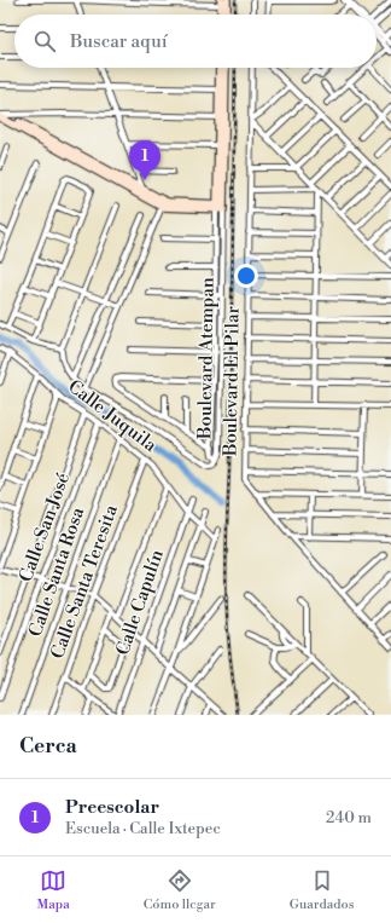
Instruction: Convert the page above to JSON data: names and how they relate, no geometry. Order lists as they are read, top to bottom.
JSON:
{
  "streets": {
    "street": [
      "Boulevard Atempan",
      "Boulevard El Pilar",
      "Calle Juquila",
      "Calle San José",
      "Calle Santa Rosa",
      "Calle Santa Teresita",
      "Calle Capulín"
    ]
  },
  "crossings": [
    ["Calle Juquila", "Calle San José"],
    ["Calle Juquila", "Calle Santa Rosa"],
    ["Calle Juquila", "Calle Santa Teresita"],
    ["Calle Juquila", "Calle Capulín"]
  ],
  "page": {
    "search": "Buscar aquí",
    "pins": "1",
    "heading": "Cerca",
    "list": [
      {
        "mark": "1",
        "name": "Preescolar",
        "note": "Escuela · Calle Ixtepec",
        "value": "240 m"
      }
    ],
    "nav": ["Mapa", "Cómo llegar", "Guardados"]
  }
}
